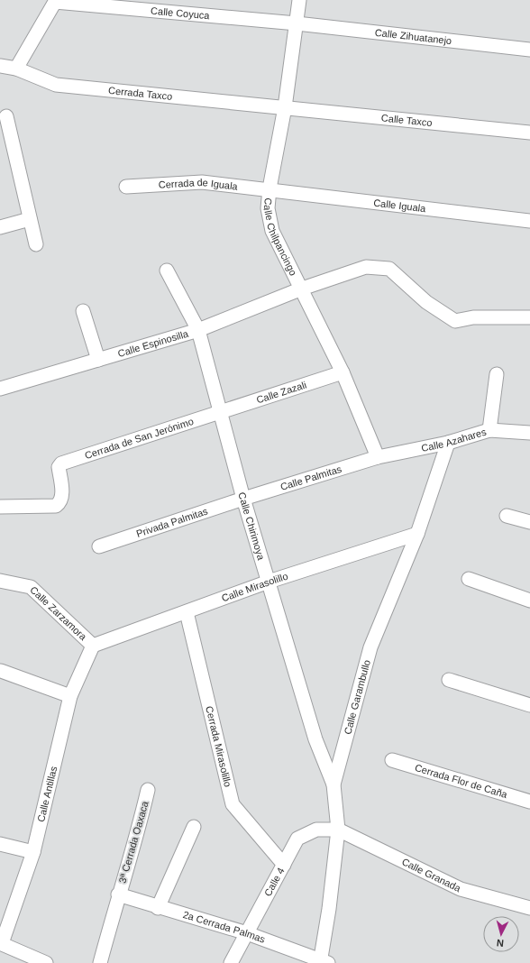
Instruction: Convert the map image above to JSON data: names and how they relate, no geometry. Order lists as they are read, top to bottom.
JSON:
{
  "streets": {
    "street": [
      "Calle Coyuca",
      "Calle Zihuatanejo",
      "Cerrada Taxco",
      "Calle Taxco",
      "Cerrada de Iguala",
      "Calle Iguala",
      "Calle Chilpancingo",
      "Calle Espinosilla",
      "Calle Zazali",
      "Cerrada de San Jerónimo",
      "Calle Azahares",
      "Calle Palmitas",
      "Privada Palmitas",
      "Calle Chirimoya",
      "Calle Mirasolillo",
      "Calle Zarzamora",
      "Calle Garambullo",
      "Cerrada Mirasolillo",
      "Cerrada Flor de Caña",
      "Calle Antillas",
      "3ª Cerrada Oaxaca",
      "Calle Granada",
      "Calle 4",
      "2a Cerrada Palmas"
    ]
  },
  "crossings": [
    ["Calle Coyuca", "Calle Zihuatanejo"],
    ["Calle Coyuca", "Cerrada Taxco"],
    ["Calle Coyuca", "Calle Chilpancingo"],
    ["Calle Zihuatanejo", "Calle Chilpancingo"],
    ["Cerrada Taxco", "Calle Taxco"],
    ["Cerrada Taxco", "Calle Chilpancingo"],
    ["Calle Taxco", "Calle Chilpancingo"],
    ["Cerrada de Iguala", "Calle Iguala"],
    ["Cerrada de Iguala", "Calle Chilpancingo"],
    ["Calle Iguala", "Calle Chilpancingo"],
    ["Calle Chilpancingo", "Calle Espinosilla"],
    ["Calle Chilpancingo", "Calle Zazali"],
    ["Calle Chilpancingo", "Calle Azahares"],
    ["Calle Chilpancingo", "Calle Palmitas"],
    ["Calle Espinosilla", "Calle Chirimoya"],
    ["Calle Zazali", "Cerrada de San Jerónimo"],
    ["Calle Zazali", "Calle Chirimoya"],
    ["Cerrada de San Jerónimo", "Calle Chirimoya"],
    ["Calle Azahares", "Calle Palmitas"],
    ["Calle Azahares", "Calle Garambullo"],
    ["Calle Palmitas", "Privada Palmitas"],
    ["Calle Palmitas", "Calle Chirimoya"],
    ["Privada Palmitas", "Calle Chirimoya"],
    ["Calle Chirimoya", "Calle Mirasolillo"],
    ["Calle Chirimoya", "Calle Garambullo"],
    ["Calle Mirasolillo", "Calle Zarzamora"],
    ["Calle Mirasolillo", "Calle Garambullo"],
    ["Calle Mirasolillo", "Cerrada Mirasolillo"],
    ["Calle Mirasolillo", "Calle Antillas"],
    ["Calle Zarzamora", "Calle Antillas"],
    ["Calle Garambullo", "Calle Granada"],
    ["Calle Garambullo", "Calle 4"],
    ["Calle Garambullo", "2a Cerrada Palmas"],
    ["Cerrada Mirasolillo", "Calle 4"],
    ["3ª Cerrada Oaxaca", "2a Cerrada Palmas"],
    ["Calle Granada", "Calle 4"],
    ["Calle 4", "2a Cerrada Palmas"]
  ],
  "north": "bottom"
}
